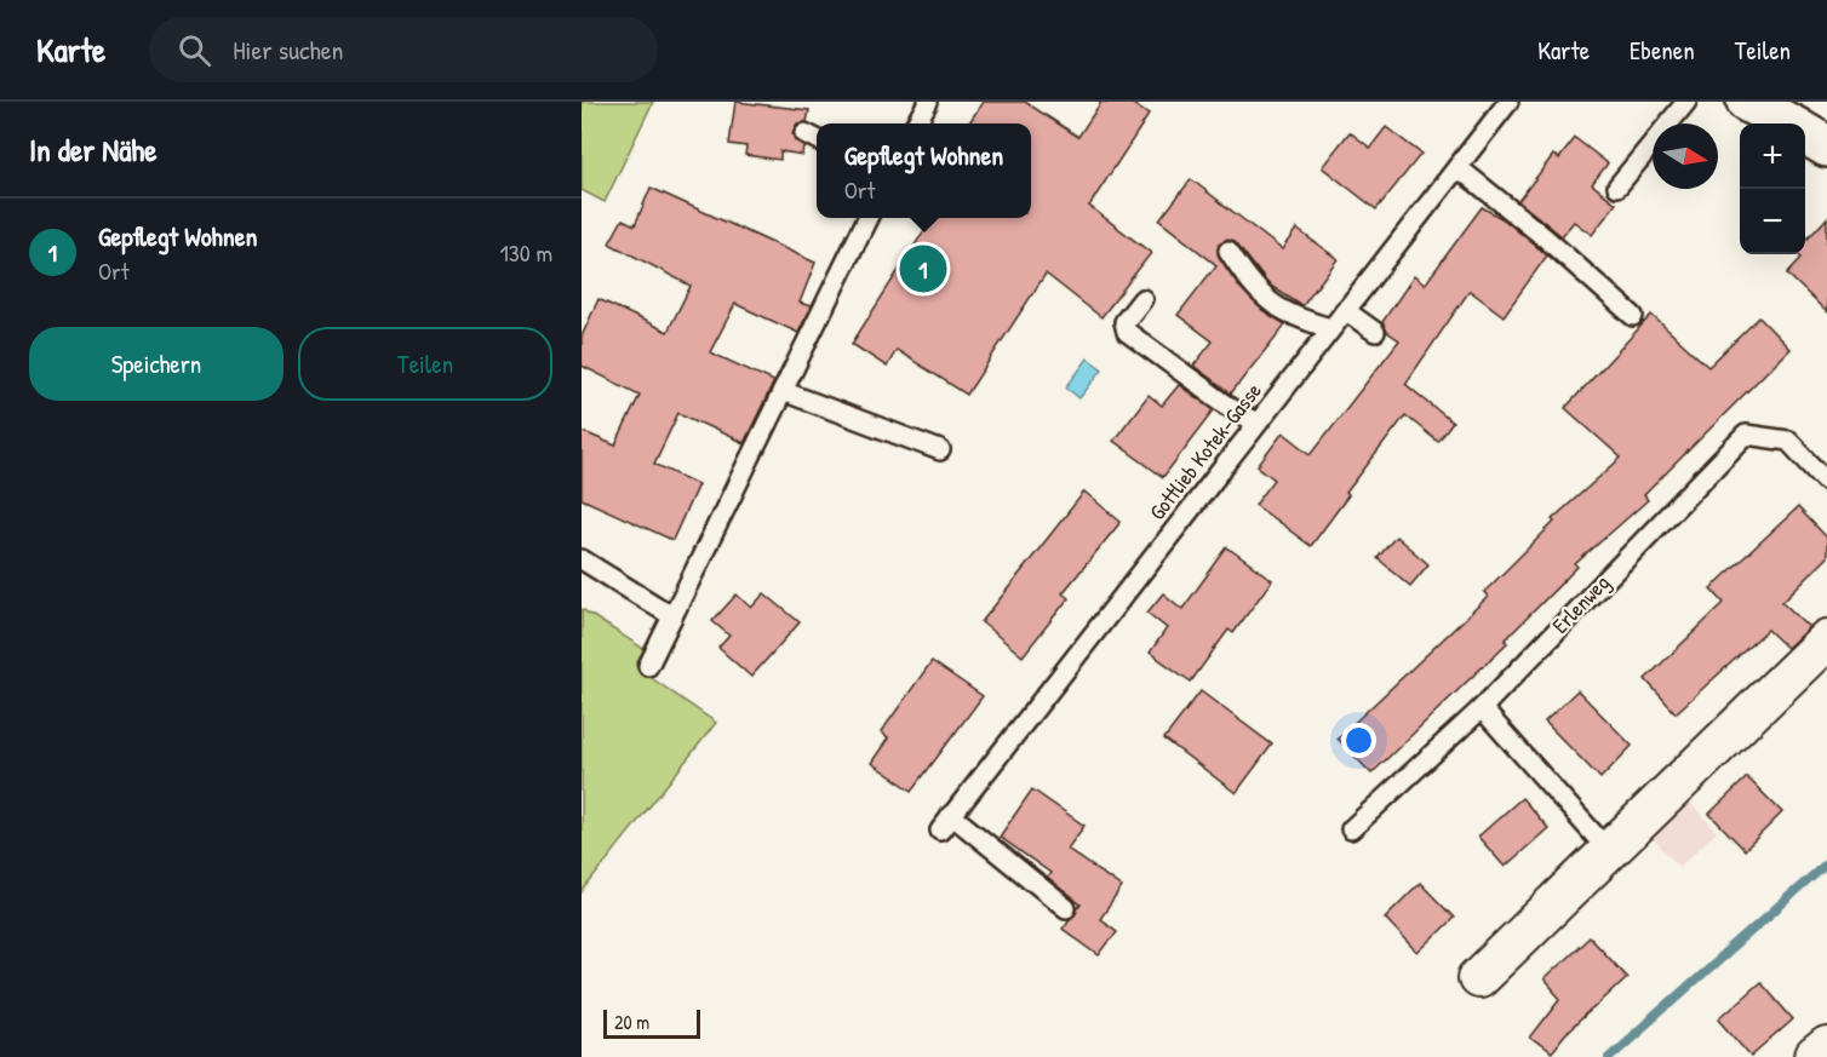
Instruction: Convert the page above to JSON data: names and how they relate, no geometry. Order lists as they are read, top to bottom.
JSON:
{
  "streets": {
    "lane": ["Gottlieb Kotek-Gasse", "Erlenweg"]
  },
  "scale_bar": "20 m",
  "north": "right",
  "page": {
    "header": "Karte",
    "search": "Hier suchen",
    "nav": ["Karte", "Ebenen", "Teilen"],
    "heading": "In der Nähe",
    "map_buttons": ["+", "−"],
    "popup": ["Gepflegt Wohnen", "Ort"],
    "list": [
      {
        "mark": "1",
        "name": "Gepflegt Wohnen",
        "note": "Ort",
        "value": "130 m"
      }
    ],
    "pins": "1",
    "buttons": ["Speichern", "Teilen"],
    "scale": "20 m"
  }
}
